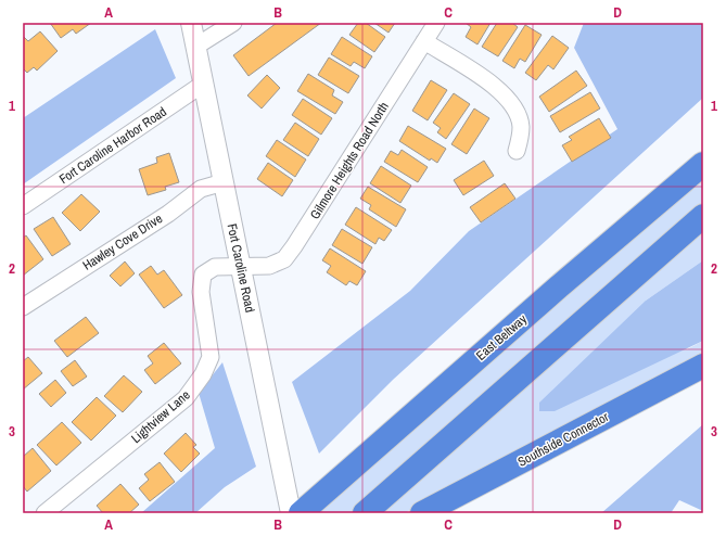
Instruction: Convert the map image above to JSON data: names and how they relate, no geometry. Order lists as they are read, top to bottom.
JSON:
{
  "streets": {
    "highway": ["East Beltway", "Southside Connector"],
    "street": [
      "Fort Caroline Harbor Road",
      "Gilmore Heights Road North",
      "Hawley Cove Drive",
      "Fort Caroline Road",
      "Lightview Lane"
    ]
  },
  "crossings": [
    ["Fort Caroline Harbor Road", "Fort Caroline Road"],
    ["Gilmore Heights Road North", "Fort Caroline Road"],
    ["Gilmore Heights Road North", "Lightview Lane"],
    ["Hawley Cove Drive", "Fort Caroline Road"],
    ["Fort Caroline Road", "Lightview Lane"]
  ],
  "grid": {
    "columns": [
      "A",
      "B",
      "C",
      "D"
    ],
    "rows": ["1", "2", "3"]
  }
}
